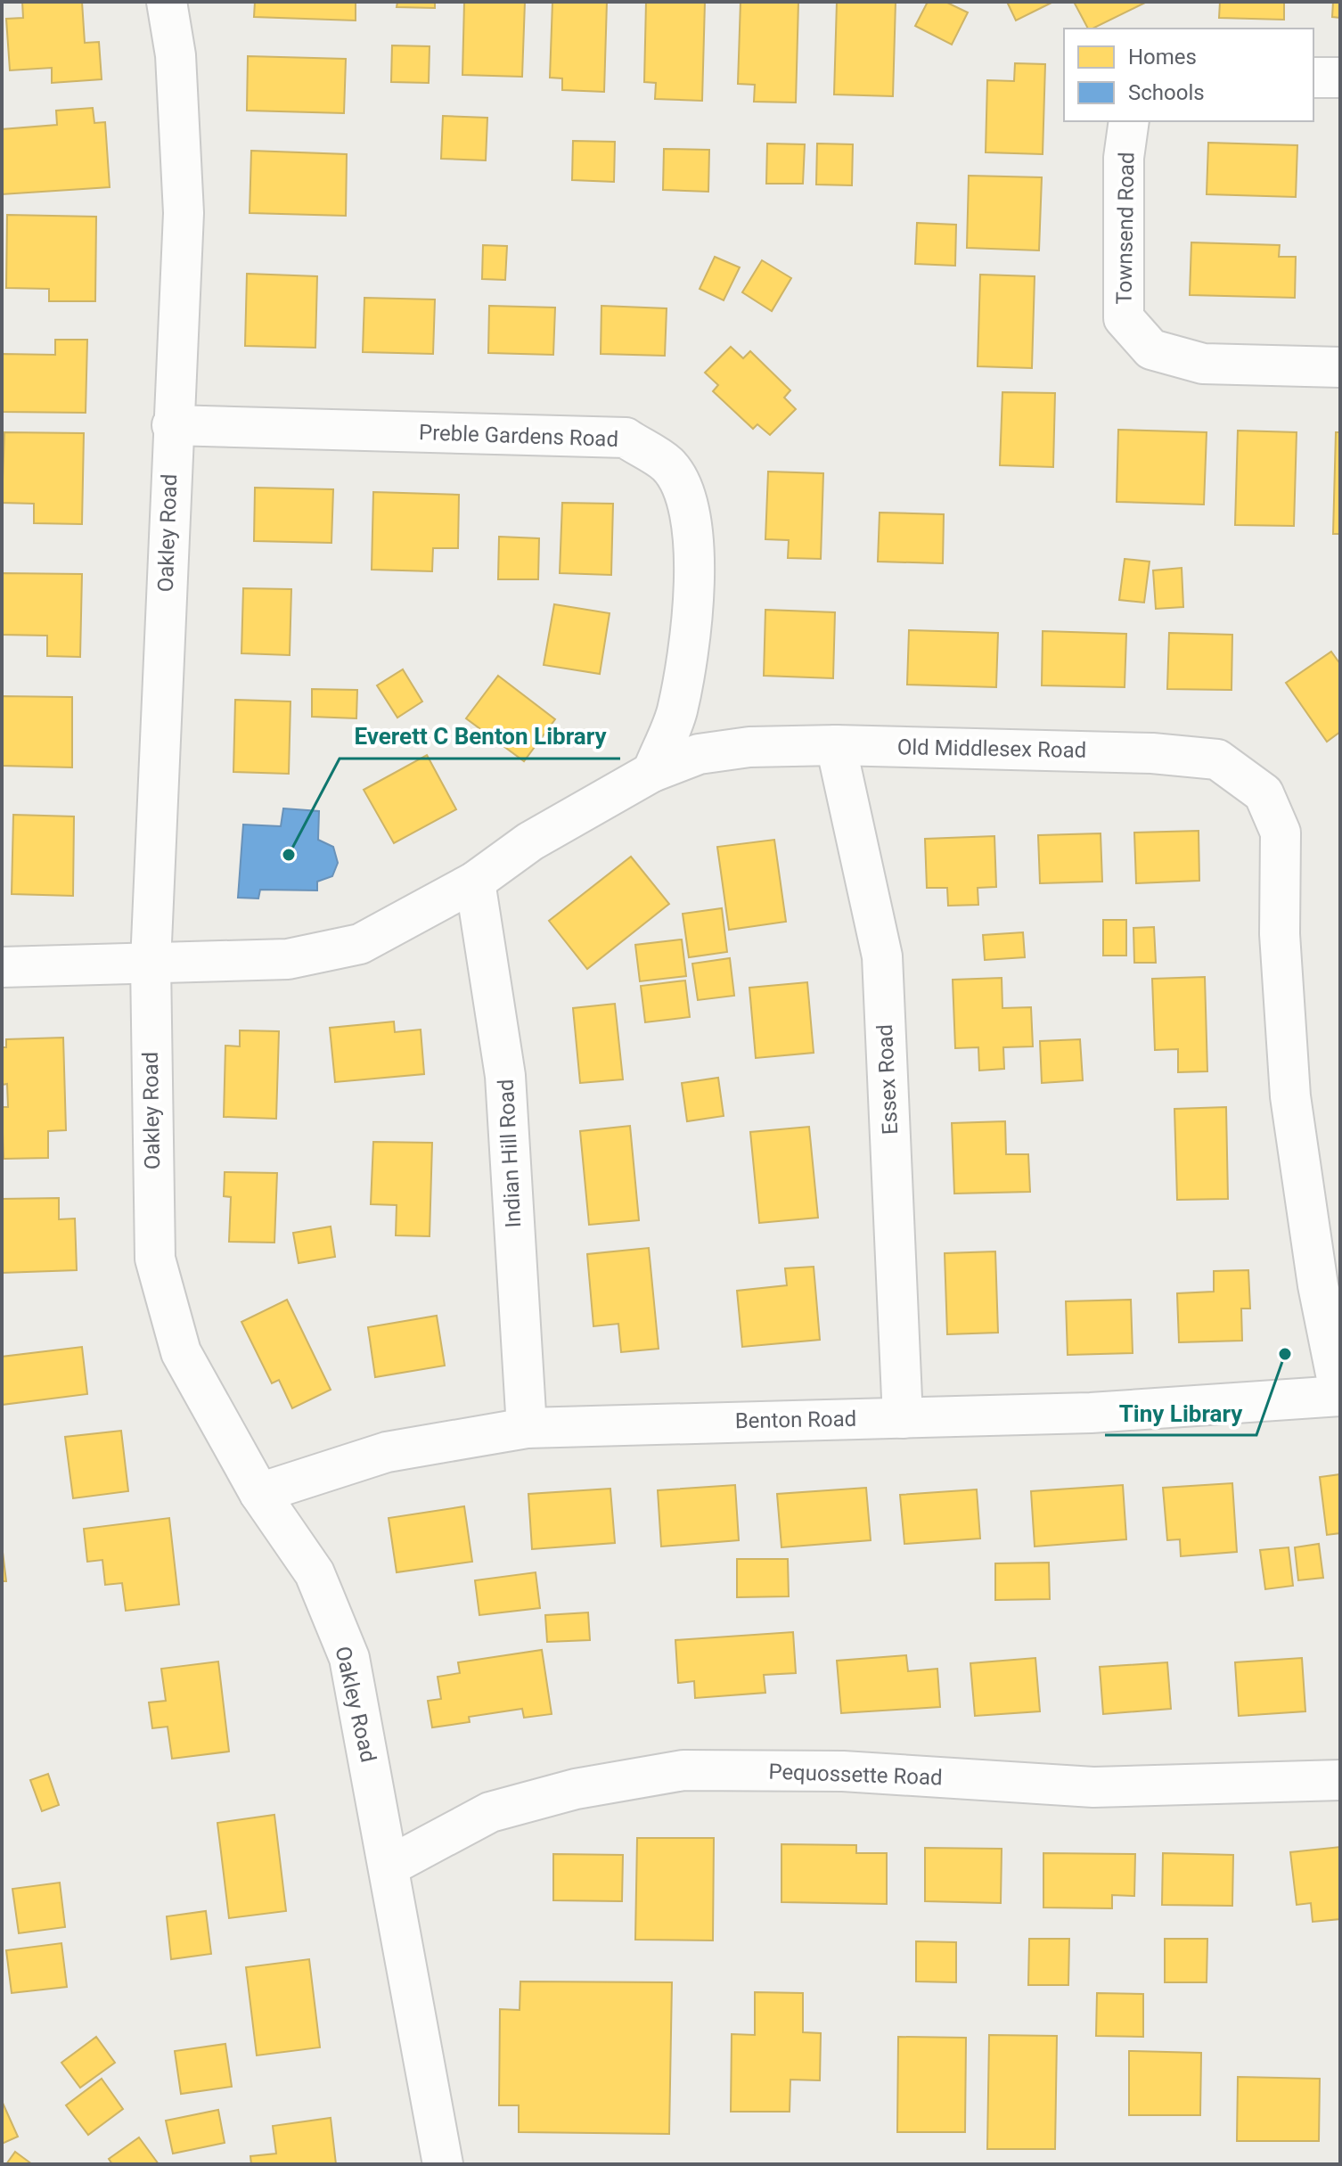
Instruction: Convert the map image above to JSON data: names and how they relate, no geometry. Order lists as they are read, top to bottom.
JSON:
{
  "streets": {
    "street": [
      "Townsend Road",
      "Preble Gardens Road",
      "Oakley Road",
      "Old Middlesex Road",
      "Essex Road",
      "Indian Hill Road",
      "Benton Road",
      "Pequossette Road"
    ]
  },
  "crossings": [
    ["Preble Gardens Road", "Oakley Road"],
    ["Preble Gardens Road", "Old Middlesex Road"],
    ["Oakley Road", "Old Middlesex Road"],
    ["Oakley Road", "Benton Road"],
    ["Oakley Road", "Pequossette Road"],
    ["Old Middlesex Road", "Essex Road"],
    ["Old Middlesex Road", "Indian Hill Road"],
    ["Old Middlesex Road", "Benton Road"],
    ["Essex Road", "Benton Road"],
    ["Indian Hill Road", "Benton Road"]
  ],
  "places": ["Everett C Benton Library", "Tiny Library"],
  "legend": ["Homes", "Schools"]
}
